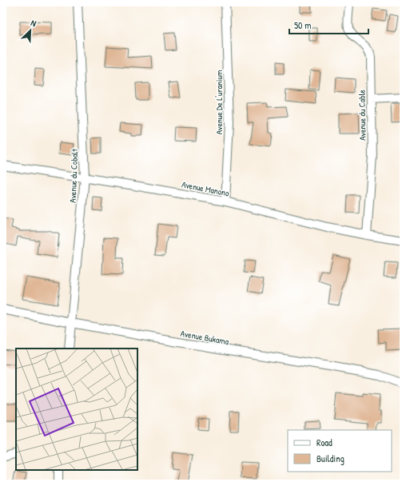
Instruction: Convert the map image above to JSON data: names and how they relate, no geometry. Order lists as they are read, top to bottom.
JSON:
{
  "streets": {
    "street": [
      "Avenue De L'uranium",
      "Avenue du Cable",
      "Avenue du Cobalt",
      "Avenue Manono",
      "Avenue Bukama"
    ]
  },
  "crossings": [
    ["Avenue De L'uranium", "Avenue Manono"],
    ["Avenue du Cable", "Avenue Manono"],
    ["Avenue du Cobalt", "Avenue Manono"],
    ["Avenue du Cobalt", "Avenue Bukama"]
  ],
  "legend": ["Road", "Building"],
  "scale_bar": "50 m",
  "north": "top right"
}
